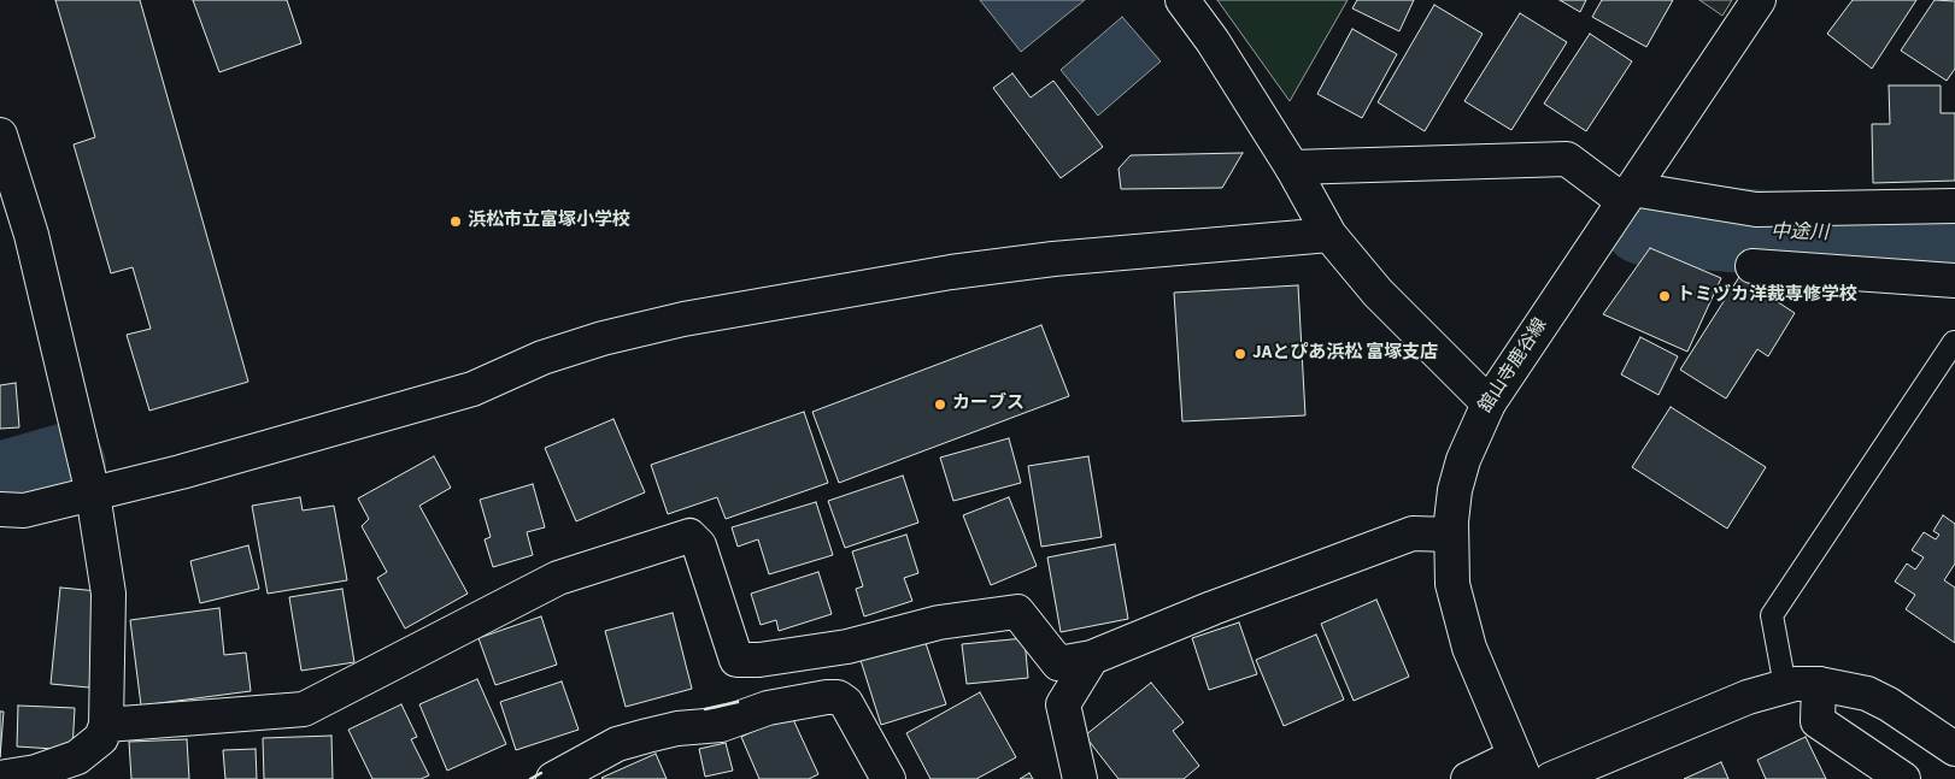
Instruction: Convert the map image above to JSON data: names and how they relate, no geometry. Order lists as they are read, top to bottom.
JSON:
{
  "streets": {
    "street": ["舘山寺鹿谷線"]
  },
  "water": ["中途川"],
  "places": [
    "浜松市立富塚小学校",
    "トミヅカ洋裁専修学校",
    "JAとぴあ浜松 富塚支店",
    "カーブス"
  ]
}
